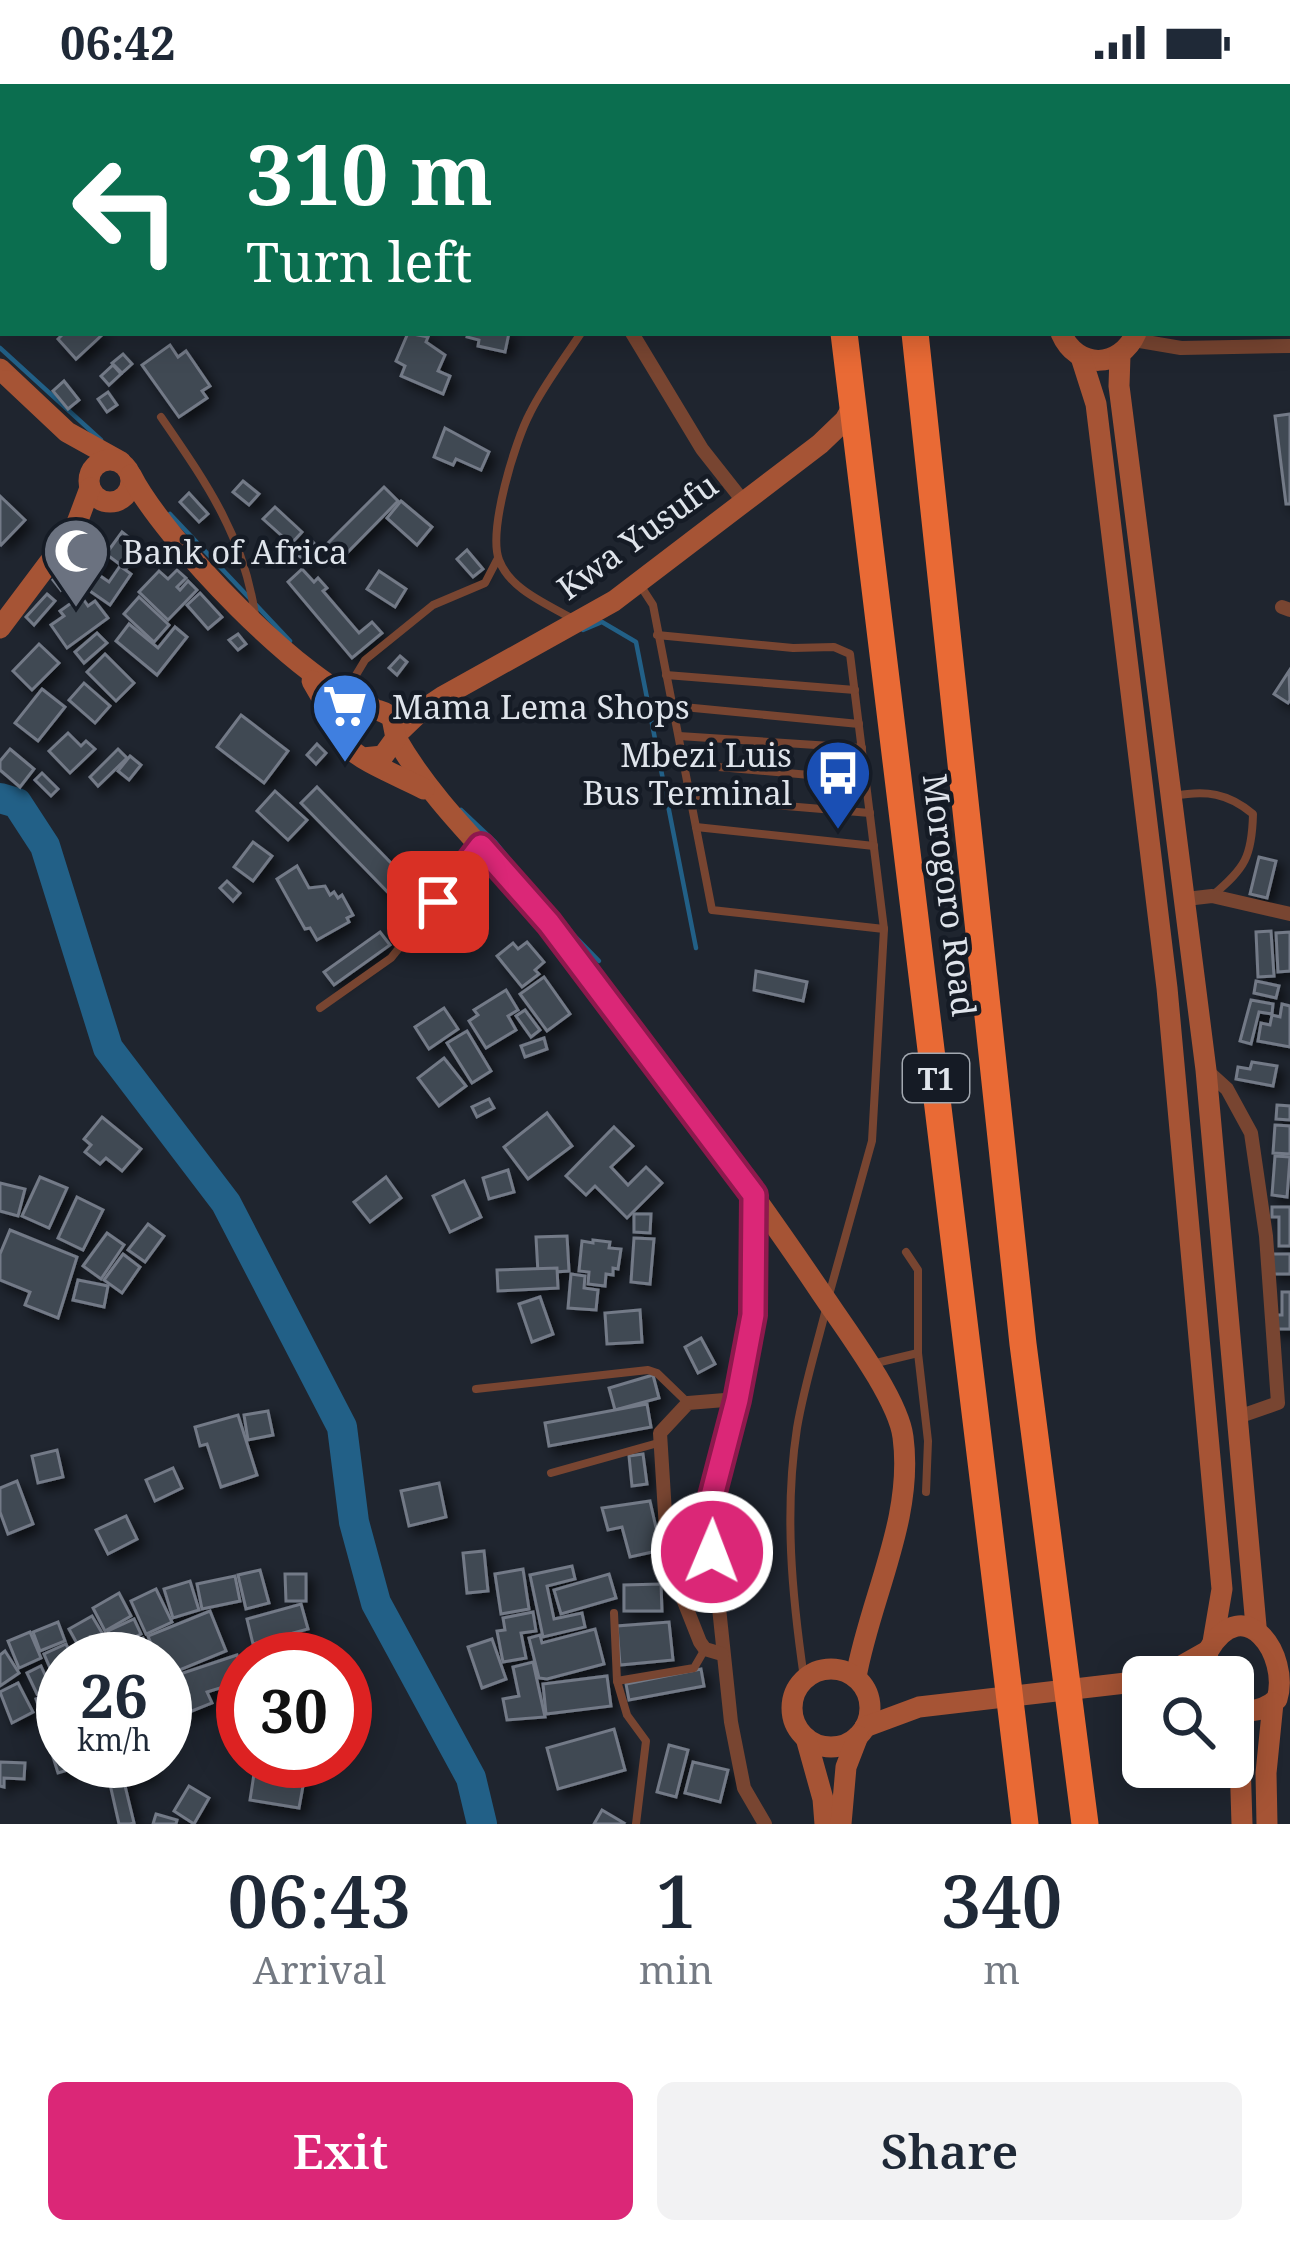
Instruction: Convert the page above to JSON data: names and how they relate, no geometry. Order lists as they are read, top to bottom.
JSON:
{
  "streets": {
    "highway": ["Morogoro Road", "T1"],
    "street": ["Kwa Yusufu"]
  },
  "crossings": [
    ["Kwa Yusufu", "Morogoro Road"]
  ],
  "places": {
    "mosque": ["Bank of Africa"],
    "supermarket": ["Mama Lema Shops"],
    "bus stop": ["Mbezi Luis Bus Terminal"]
  },
  "page": {
    "status": "06:42",
    "turn": ["310 m", "Turn left"],
    "speed": "26 km/h",
    "limit": "30",
    "eta": [
      "06:43",
      "Arrival",
      "1",
      "min",
      "340",
      "m"
    ],
    "buttons": ["Exit", "Share"]
  }
}
